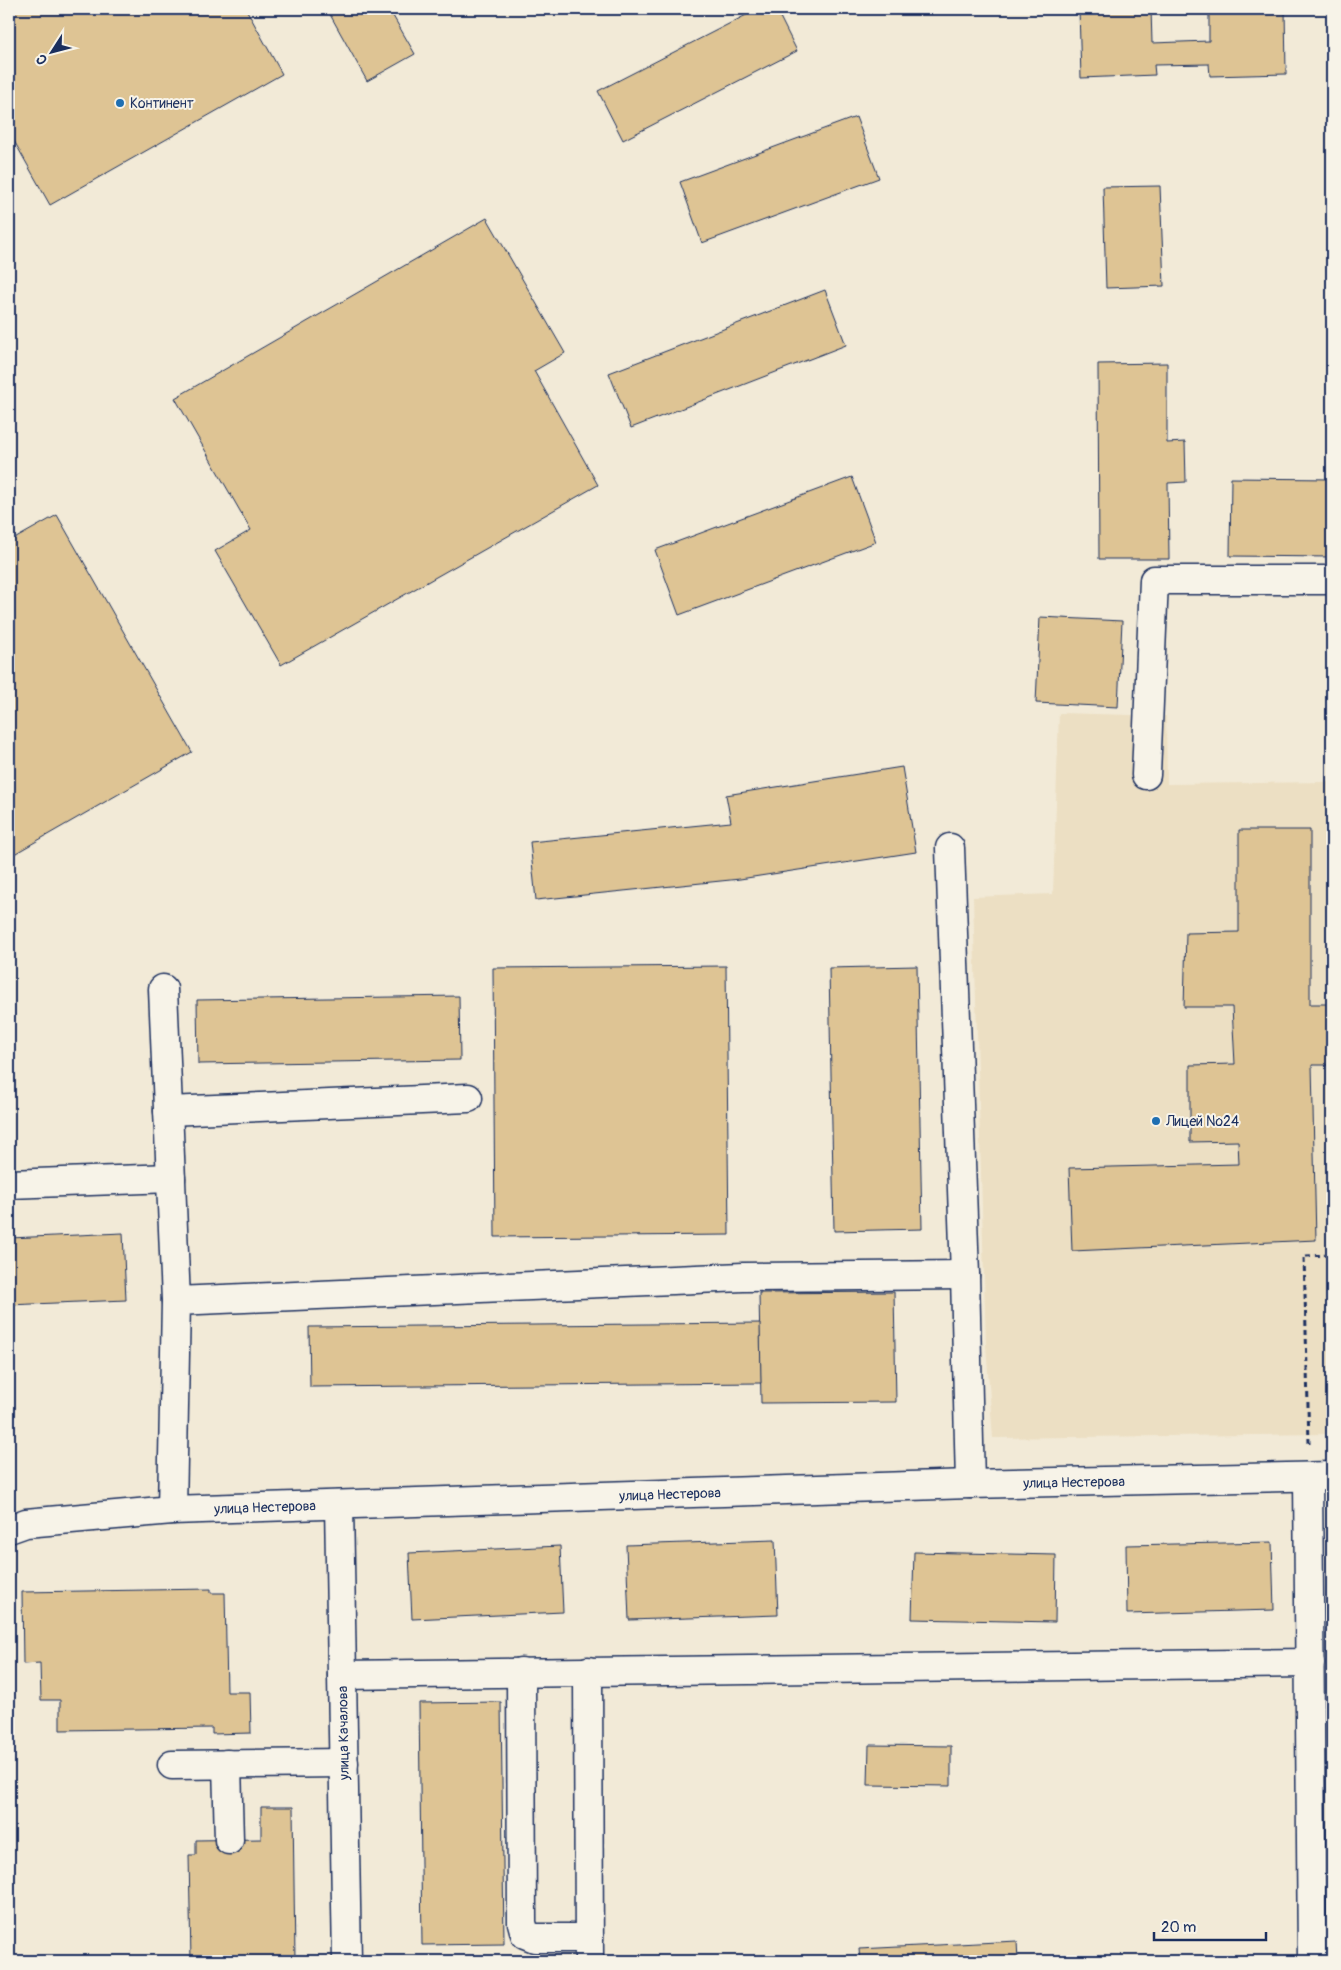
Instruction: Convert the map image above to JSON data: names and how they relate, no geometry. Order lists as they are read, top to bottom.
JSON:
{
  "streets": {
    "street": ["улица Нестерова", "улица Качалова"]
  },
  "crossings": [
    ["улица Нестерова", "улица Качалова"]
  ],
  "places": ["Континент", "Лицей №24"],
  "scale_bar": "20 m",
  "north": "bottom left"
}
